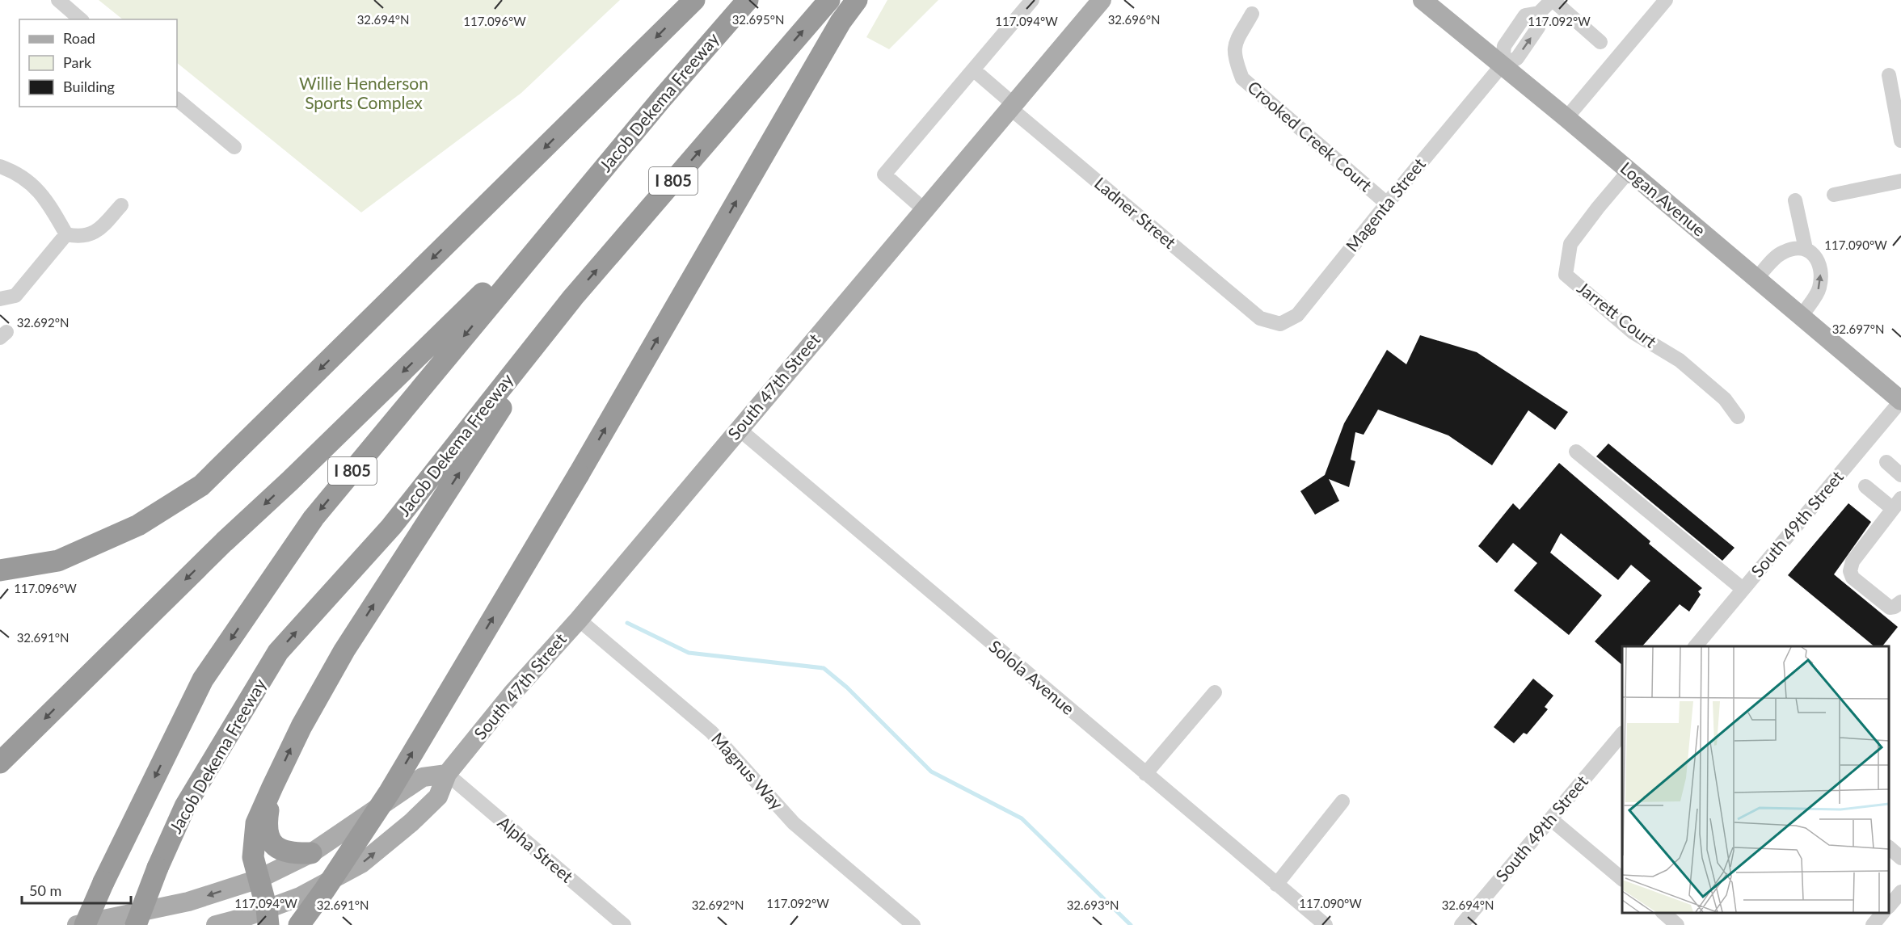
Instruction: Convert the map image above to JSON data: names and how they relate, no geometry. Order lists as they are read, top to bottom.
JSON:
{
  "streets": {
    "highway": ["Jacob Dekema Freeway", "I 805"],
    "main road": ["Logan Avenue", "South 47th Street"],
    "street": [
      "Crooked Creek Court",
      "Magenta Street",
      "Ladner Street",
      "Jarrett Court",
      "South 49th Street",
      "Solola Avenue",
      "Magnus Way",
      "Alpha Street"
    ]
  },
  "crossings": [
    ["Crooked Creek Court", "Magenta Street"],
    ["Logan Avenue", "Magenta Street"],
    ["Logan Avenue", "Jarrett Court"],
    ["Logan Avenue", "South 49th Street"],
    ["Magenta Street", "Ladner Street"],
    ["Ladner Street", "South 47th Street"],
    ["South 47th Street", "Solola Avenue"],
    ["South 47th Street", "Magnus Way"],
    ["South 47th Street", "Alpha Street"]
  ],
  "parks": ["Willie Henderson Sports Complex"],
  "legend": ["Road", "Park", "Building"],
  "scale_bar": "50 m",
  "coordinates": [
    "32.694°N",
    "32.695°N",
    "32.696°N",
    "117.096°W",
    "117.094°W",
    "117.092°W",
    "117.090°W",
    "32.692°N",
    "32.697°N",
    "32.691°N",
    "32.693°N"
  ]
}
